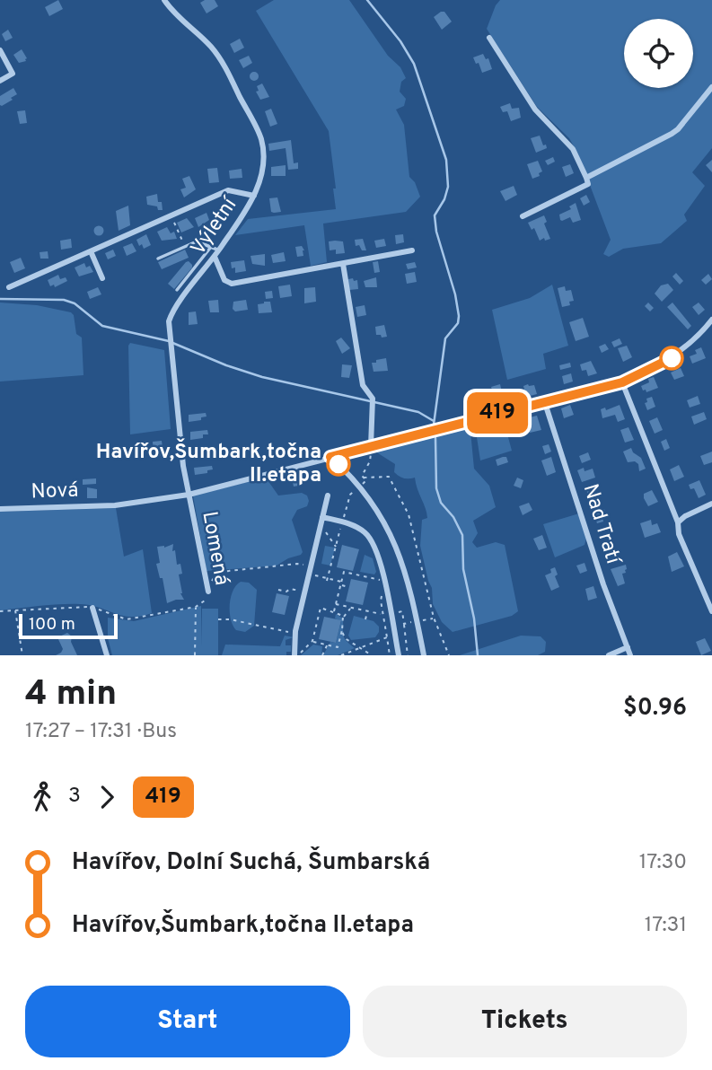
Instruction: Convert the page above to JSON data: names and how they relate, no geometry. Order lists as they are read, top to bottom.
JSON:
{
  "streets": {
    "street": [
      "Výletní",
      "Nová",
      "Nad Tratí",
      "Lomená"
    ]
  },
  "crossings": [
    ["Výletní", "Nová"],
    ["Výletní", "Lomená"],
    ["Nová", "Nad Tratí"],
    ["Nová", "Lomená"]
  ],
  "places": ["Havířov,Šumbark,točna II.etapa"],
  "lines": ["bus line 419"],
  "scale_bar": "100 m",
  "page": {
    "on_map": "419",
    "scale": "100 m",
    "heading": ["4 min", "17:27 – 17:31 · Bus", "$0.96"],
    "legs": ["3", "419"],
    "list": [
      {
        "name": "Havířov, Dolní Suchá, Šumbarská",
        "value": "17:30"
      },
      {
        "name": "Havířov,Šumbark,točna II.etapa",
        "value": "17:31"
      }
    ],
    "buttons": ["Start", "Tickets"]
  }
}
